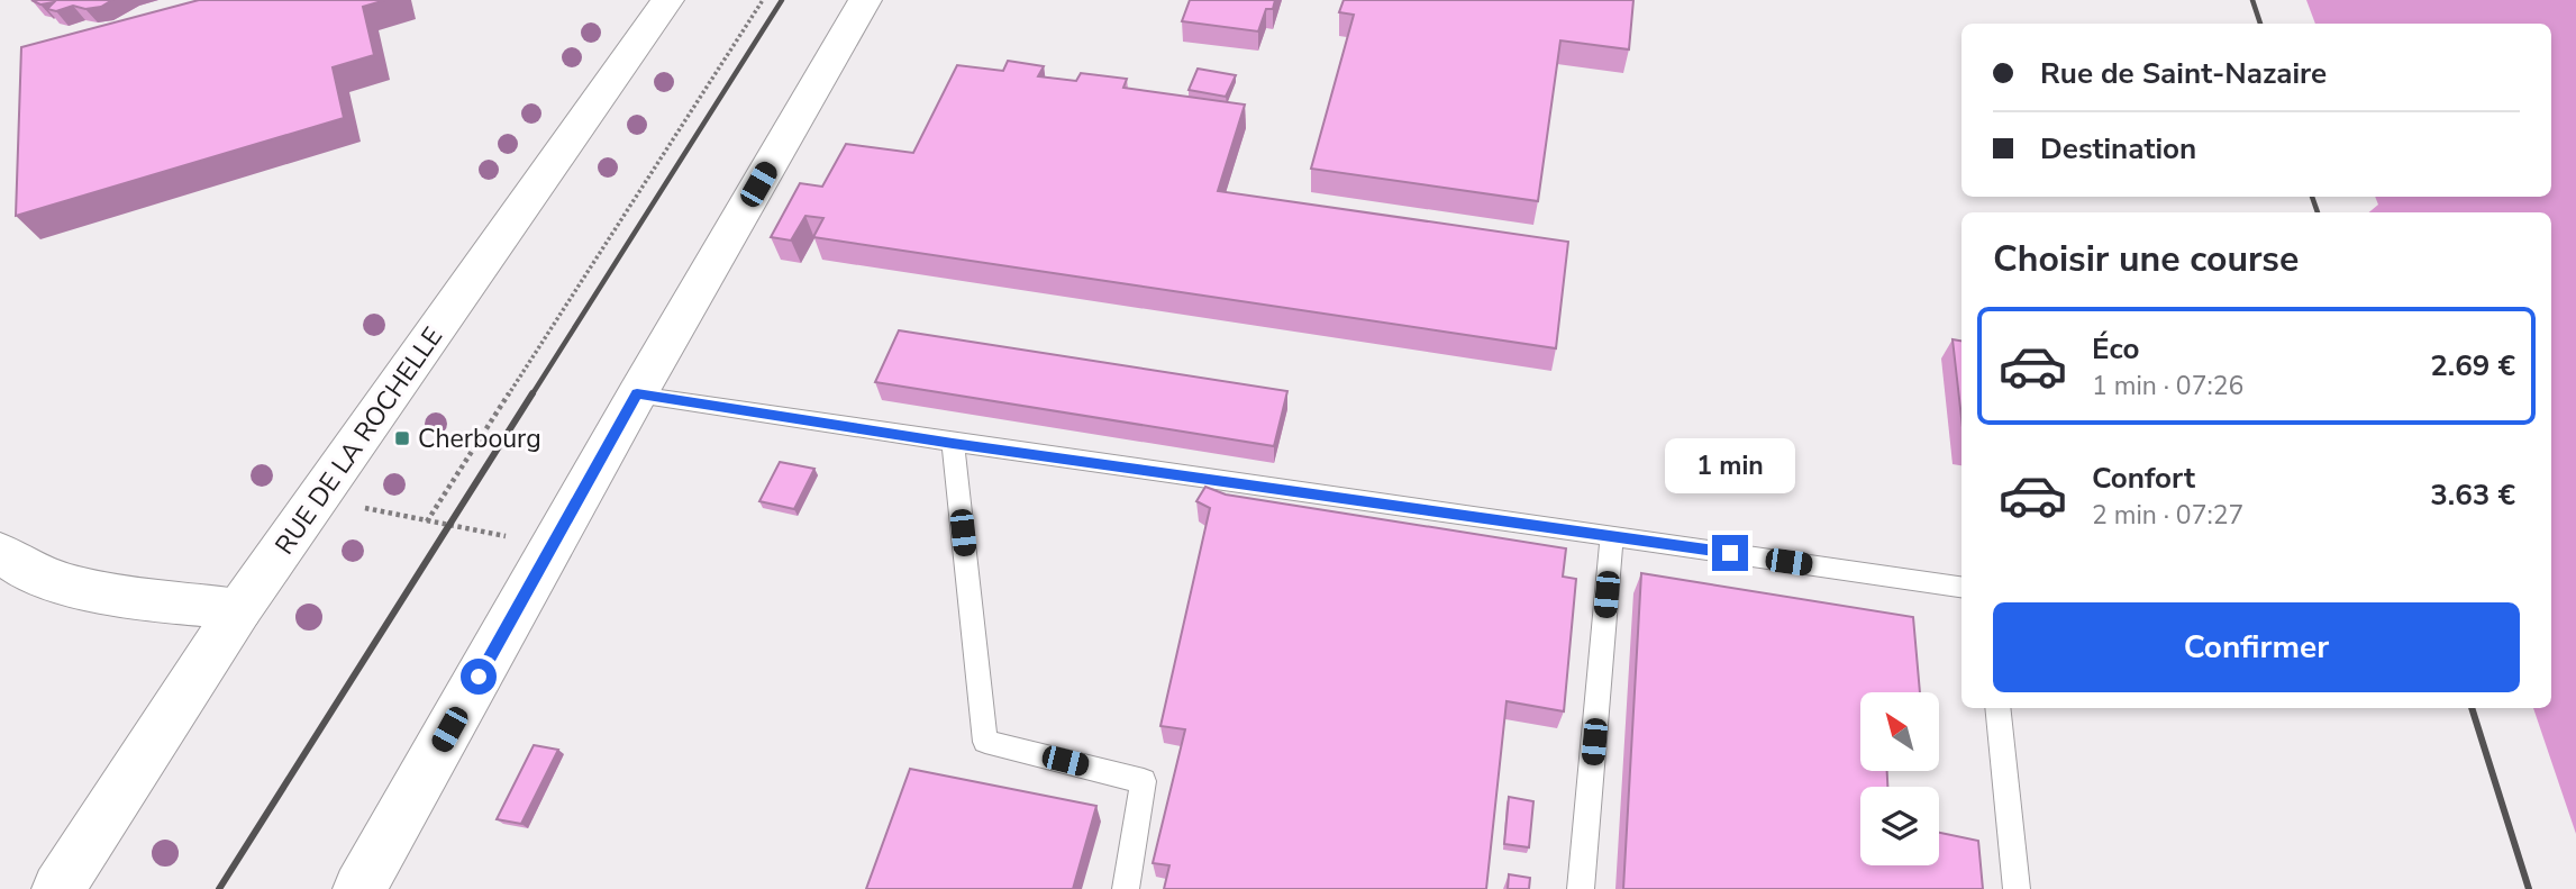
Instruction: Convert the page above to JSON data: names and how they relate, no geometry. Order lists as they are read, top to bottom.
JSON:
{
  "streets": {
    "street": ["RUE DE LA ROCHELLE"]
  },
  "places": {
    "transit": ["Cherbourg"]
  },
  "north": "top left",
  "page": {
    "banner": ["Rue de Saint-Nazaire", "Destination"],
    "heading": "Choisir une course",
    "list": [
      {
        "name": "Éco",
        "note": "1 min · 07:26",
        "value": "2.69 €"
      },
      {
        "name": "Confort",
        "note": "2 min · 07:27",
        "value": "3.63 €"
      }
    ],
    "bubble": "1 min",
    "buttons": "Confirmer"
  }
}
